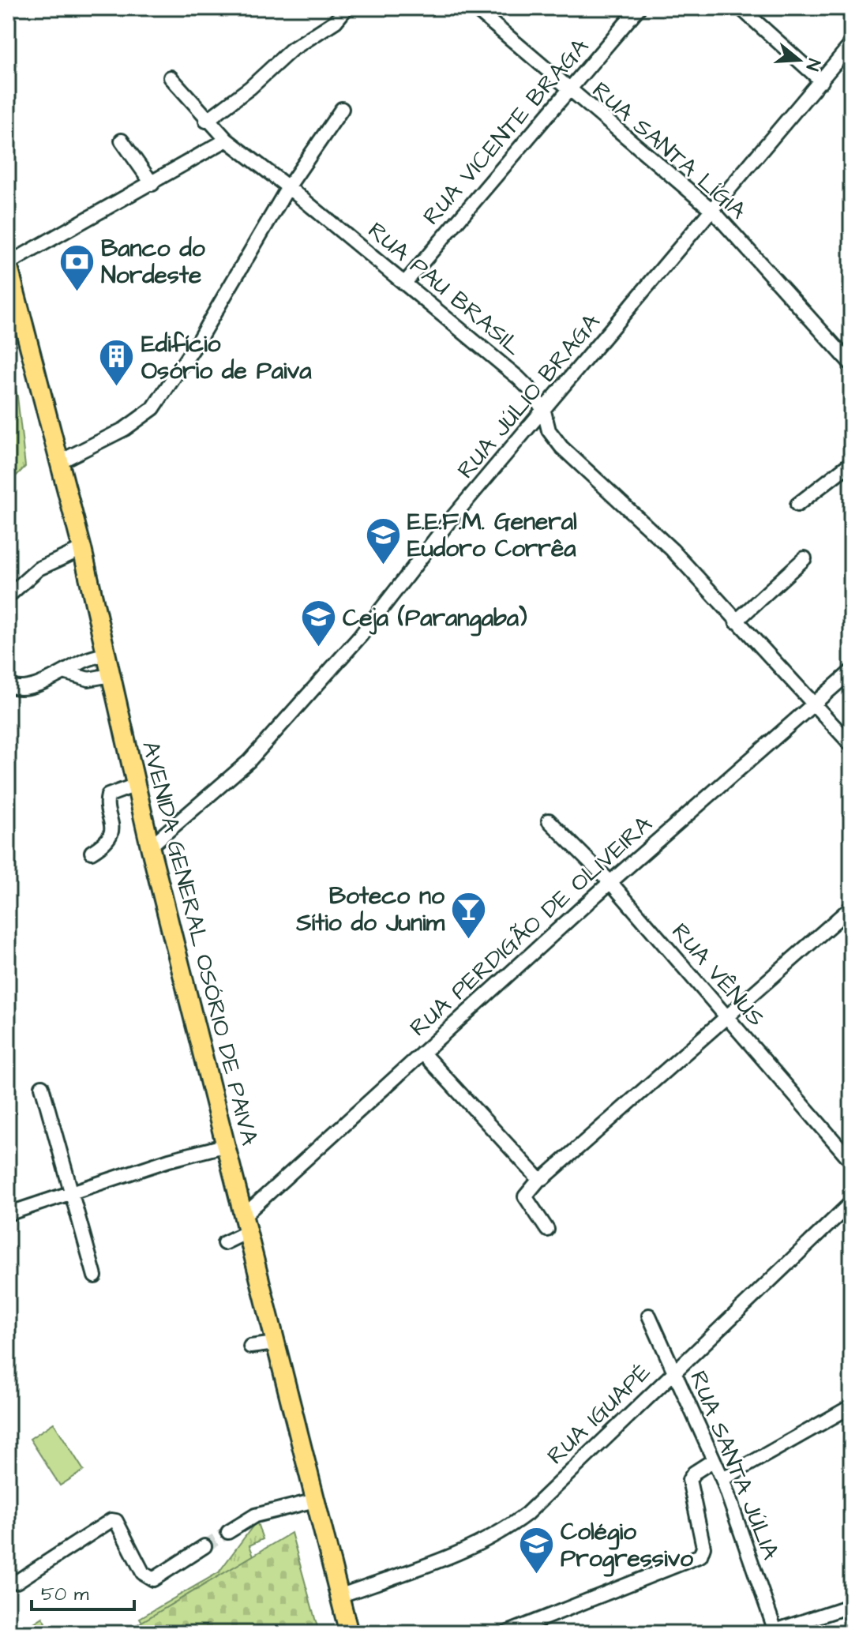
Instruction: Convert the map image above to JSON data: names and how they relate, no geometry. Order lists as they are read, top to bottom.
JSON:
{
  "streets": {
    "main road": ["AVENIDA GENERAL OSÓRIO DE PAIVA"],
    "street": [
      "RUA VICENTE BRAGA",
      "RUA SANTA LÍGIA",
      "RUA PAU BRASIL",
      "RUA JÚLIO BRAGA",
      "RUA PERDIGÃO DE OLIVEIRA",
      "RUA VÊNUS",
      "RUA IGUAPÉ",
      "RUA SANTA JÚLIA"
    ]
  },
  "crossings": [
    ["RUA VICENTE BRAGA", "RUA SANTA LÍGIA"],
    ["RUA VICENTE BRAGA", "RUA PAU BRASIL"],
    ["RUA SANTA LÍGIA", "RUA JÚLIO BRAGA"],
    ["RUA PAU BRASIL", "RUA JÚLIO BRAGA"],
    ["RUA PAU BRASIL", "RUA PERDIGÃO DE OLIVEIRA"],
    ["RUA JÚLIO BRAGA", "AVENIDA GENERAL OSÓRIO DE PAIVA"],
    ["RUA PERDIGÃO DE OLIVEIRA", "AVENIDA GENERAL OSÓRIO DE PAIVA"],
    ["RUA PERDIGÃO DE OLIVEIRA", "RUA VÊNUS"],
    ["AVENIDA GENERAL OSÓRIO DE PAIVA", "RUA IGUAPÉ"],
    ["RUA IGUAPÉ", "RUA SANTA JÚLIA"]
  ],
  "places": {
    "bank": ["Banco do Nordeste"],
    "building": ["Edifício Osório de Paiva"],
    "school or university": ["E.E.F.M. General Eudoro Corrêa", "Ceja (Parangaba)", "Colégio Progressivo"],
    "bar": ["Boteco no Sítio do Junim"]
  },
  "scale_bar": "50 m",
  "north": "right"
}
